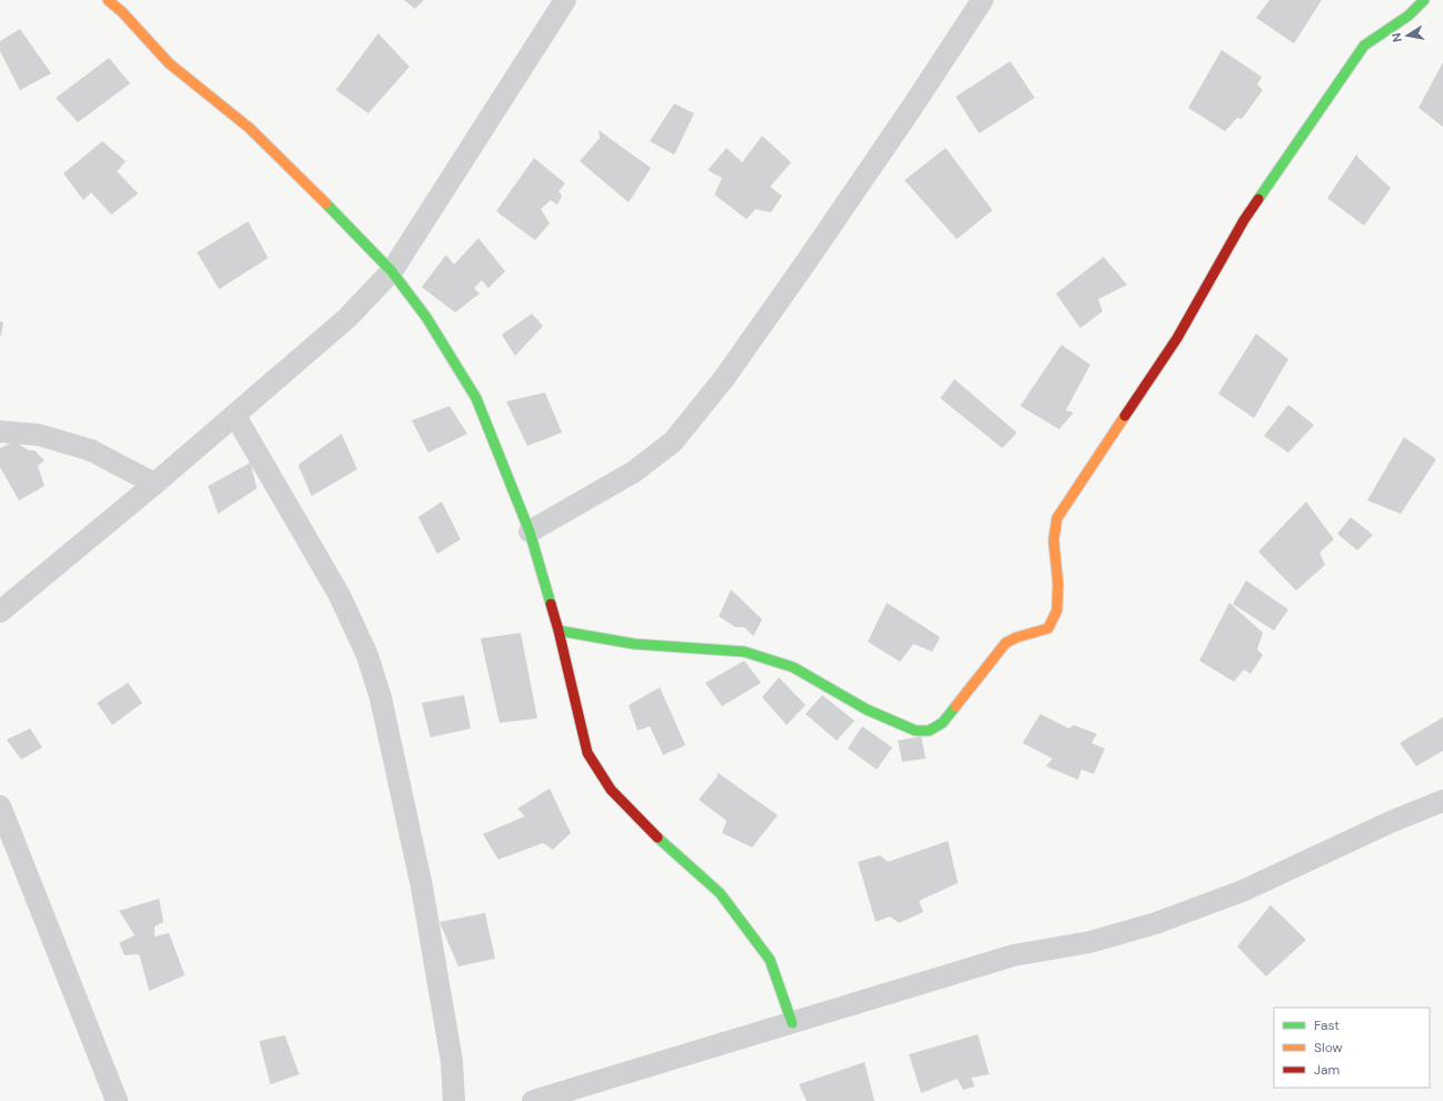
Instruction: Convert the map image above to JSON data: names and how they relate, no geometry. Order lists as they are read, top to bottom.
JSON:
{
  "legend": ["Fast", "Slow", "Jam"],
  "north": "left"
}
